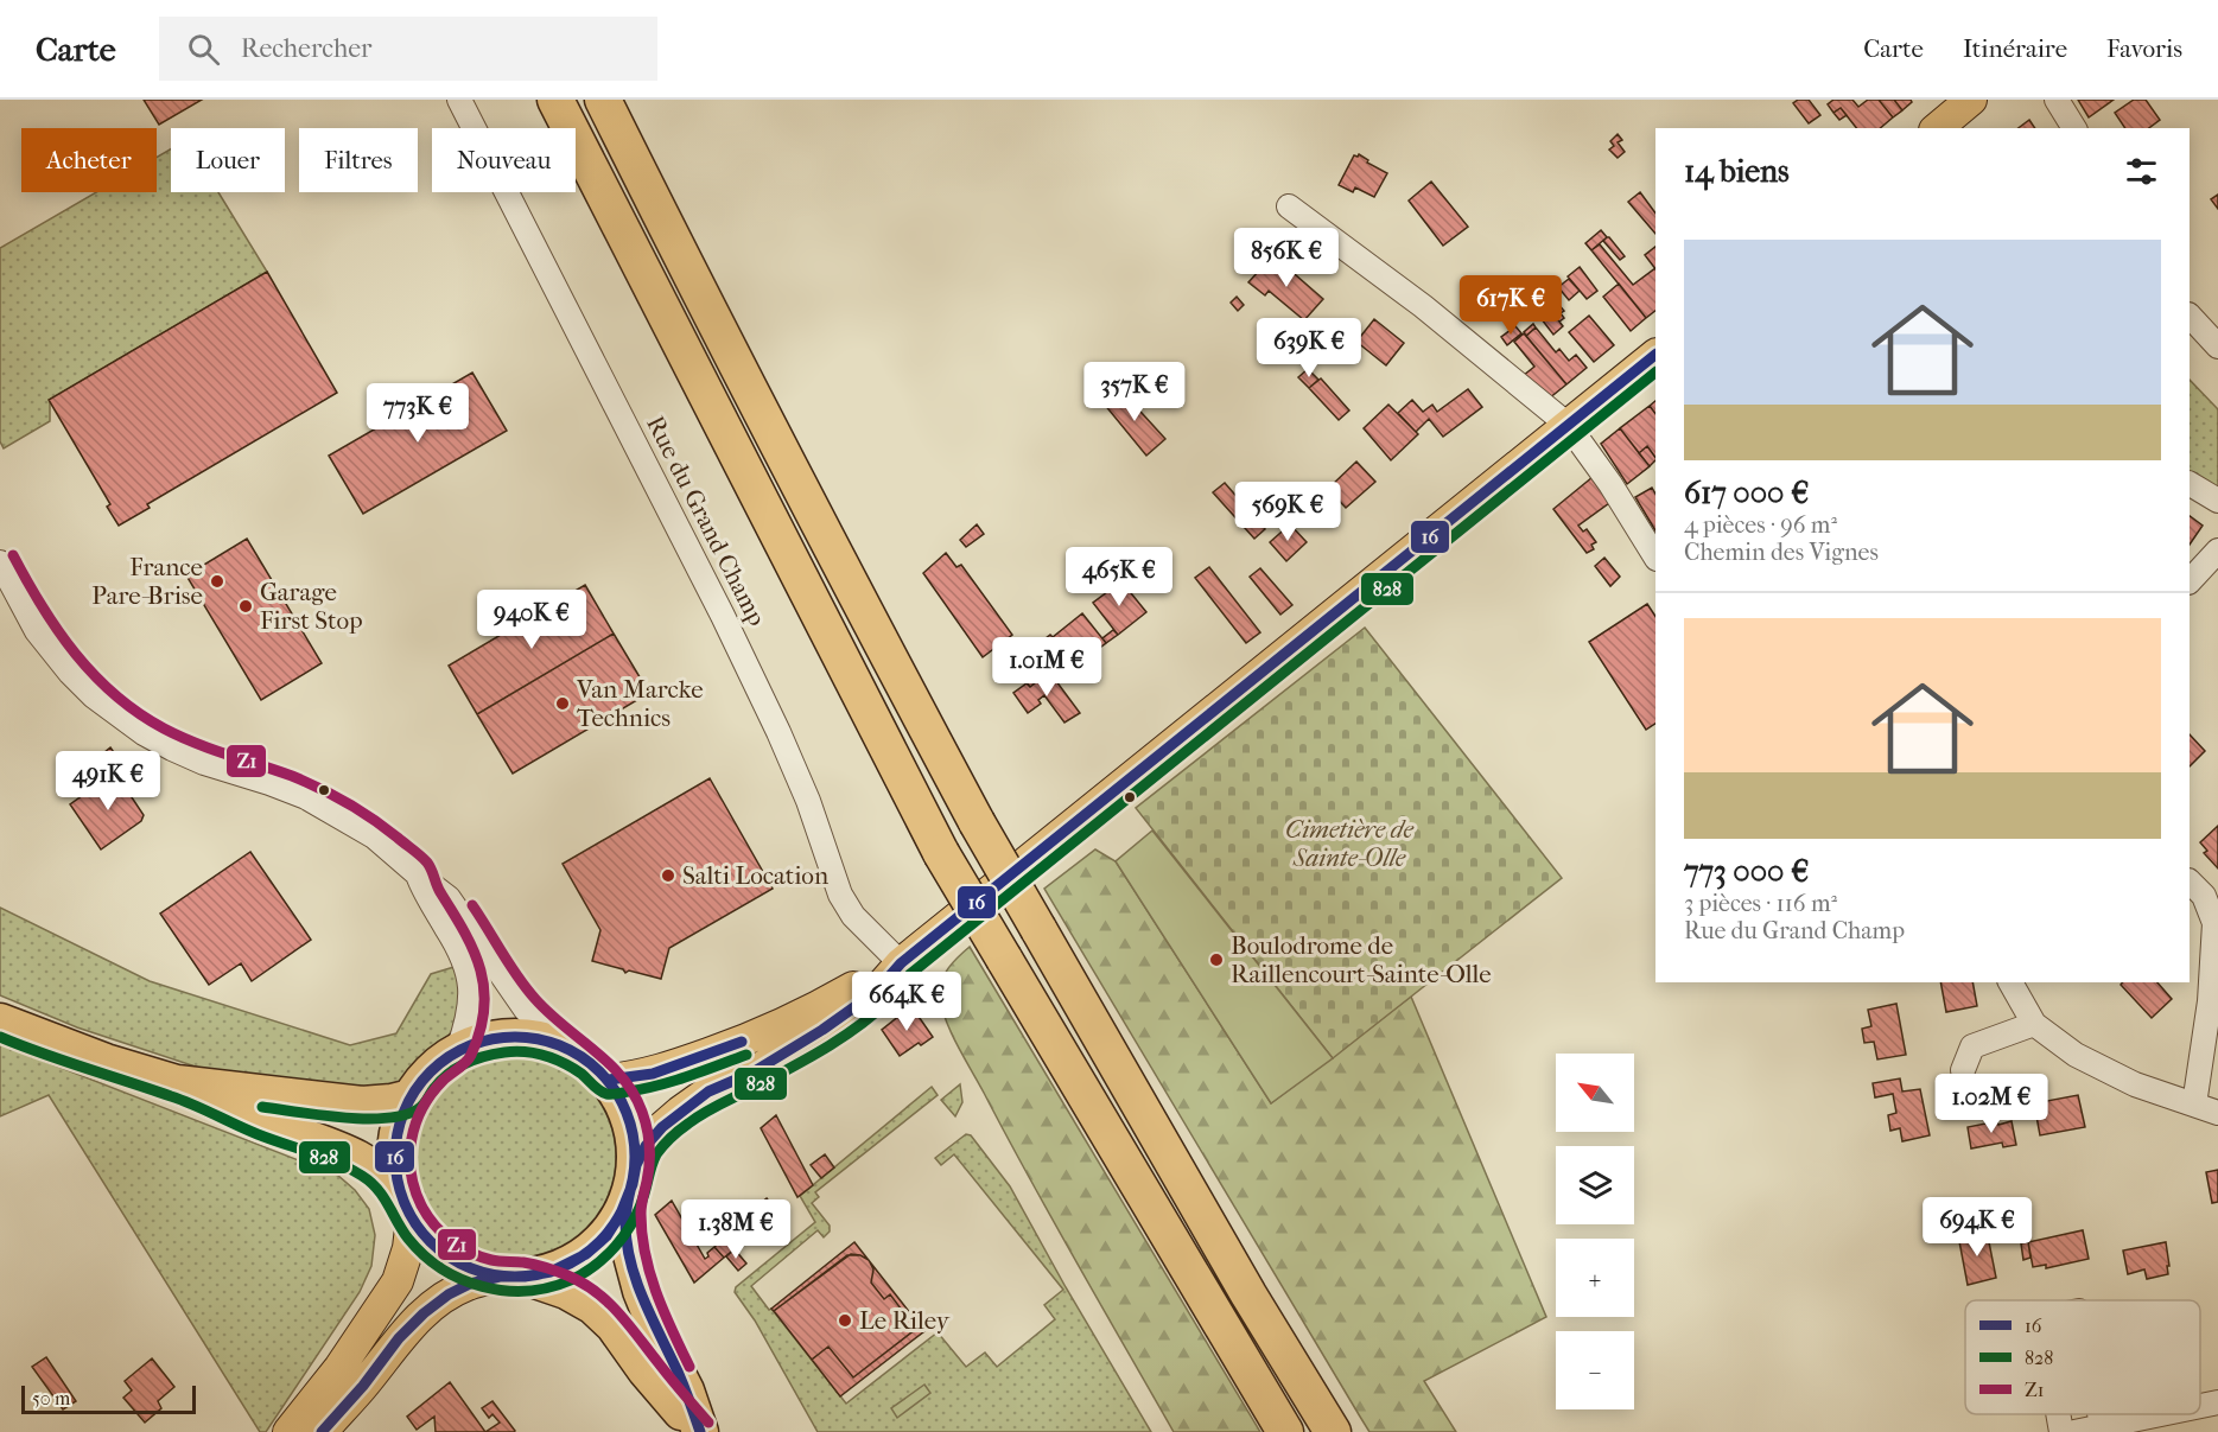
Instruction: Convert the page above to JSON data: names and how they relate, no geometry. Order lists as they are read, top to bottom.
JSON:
{
  "streets": {
    "street": ["Rue du Grand Champ"]
  },
  "parks": ["Cimetière de Sainte-Olle"],
  "places": [
    "France Pare-Brise",
    "Garage First Stop",
    "Van Marcke Technics",
    "Salti Location",
    "Boulodrome de Raillencourt-Sainte-Olle",
    "Le Riley"
  ],
  "lines": ["transit line 16", "transit line 828", "transit line Z1"],
  "legend": ["16", "828", "Z1"],
  "scale_bar": "50 m",
  "north": "top left",
  "page": {
    "header": "Carte",
    "search": "Rechercher",
    "nav": ["Carte", "Itinéraire", "Favoris"],
    "chip": [
      "Acheter",
      "Louer",
      "Filtres",
      "Nouveau"
    ],
    "heading": "14 biens",
    "list": [
      {
        "name": "617 000 €",
        "note": "4 pièces · 96 m² · Chemin des Vignes"
      },
      {
        "name": "773 000 €",
        "note": "3 pièces · 116 m² · Rue du Grand Champ"
      }
    ],
    "price": [
      "856K €",
      "617K €",
      "639K €",
      "357K €",
      "773K €",
      "569K €",
      "465K €",
      "940K €",
      "1.01M €",
      "491K €",
      "664K €",
      "1.02M €",
      "694K €",
      "1.38M €"
    ],
    "map_buttons": ["+", "−"],
    "scale": "50 m"
  }
}
